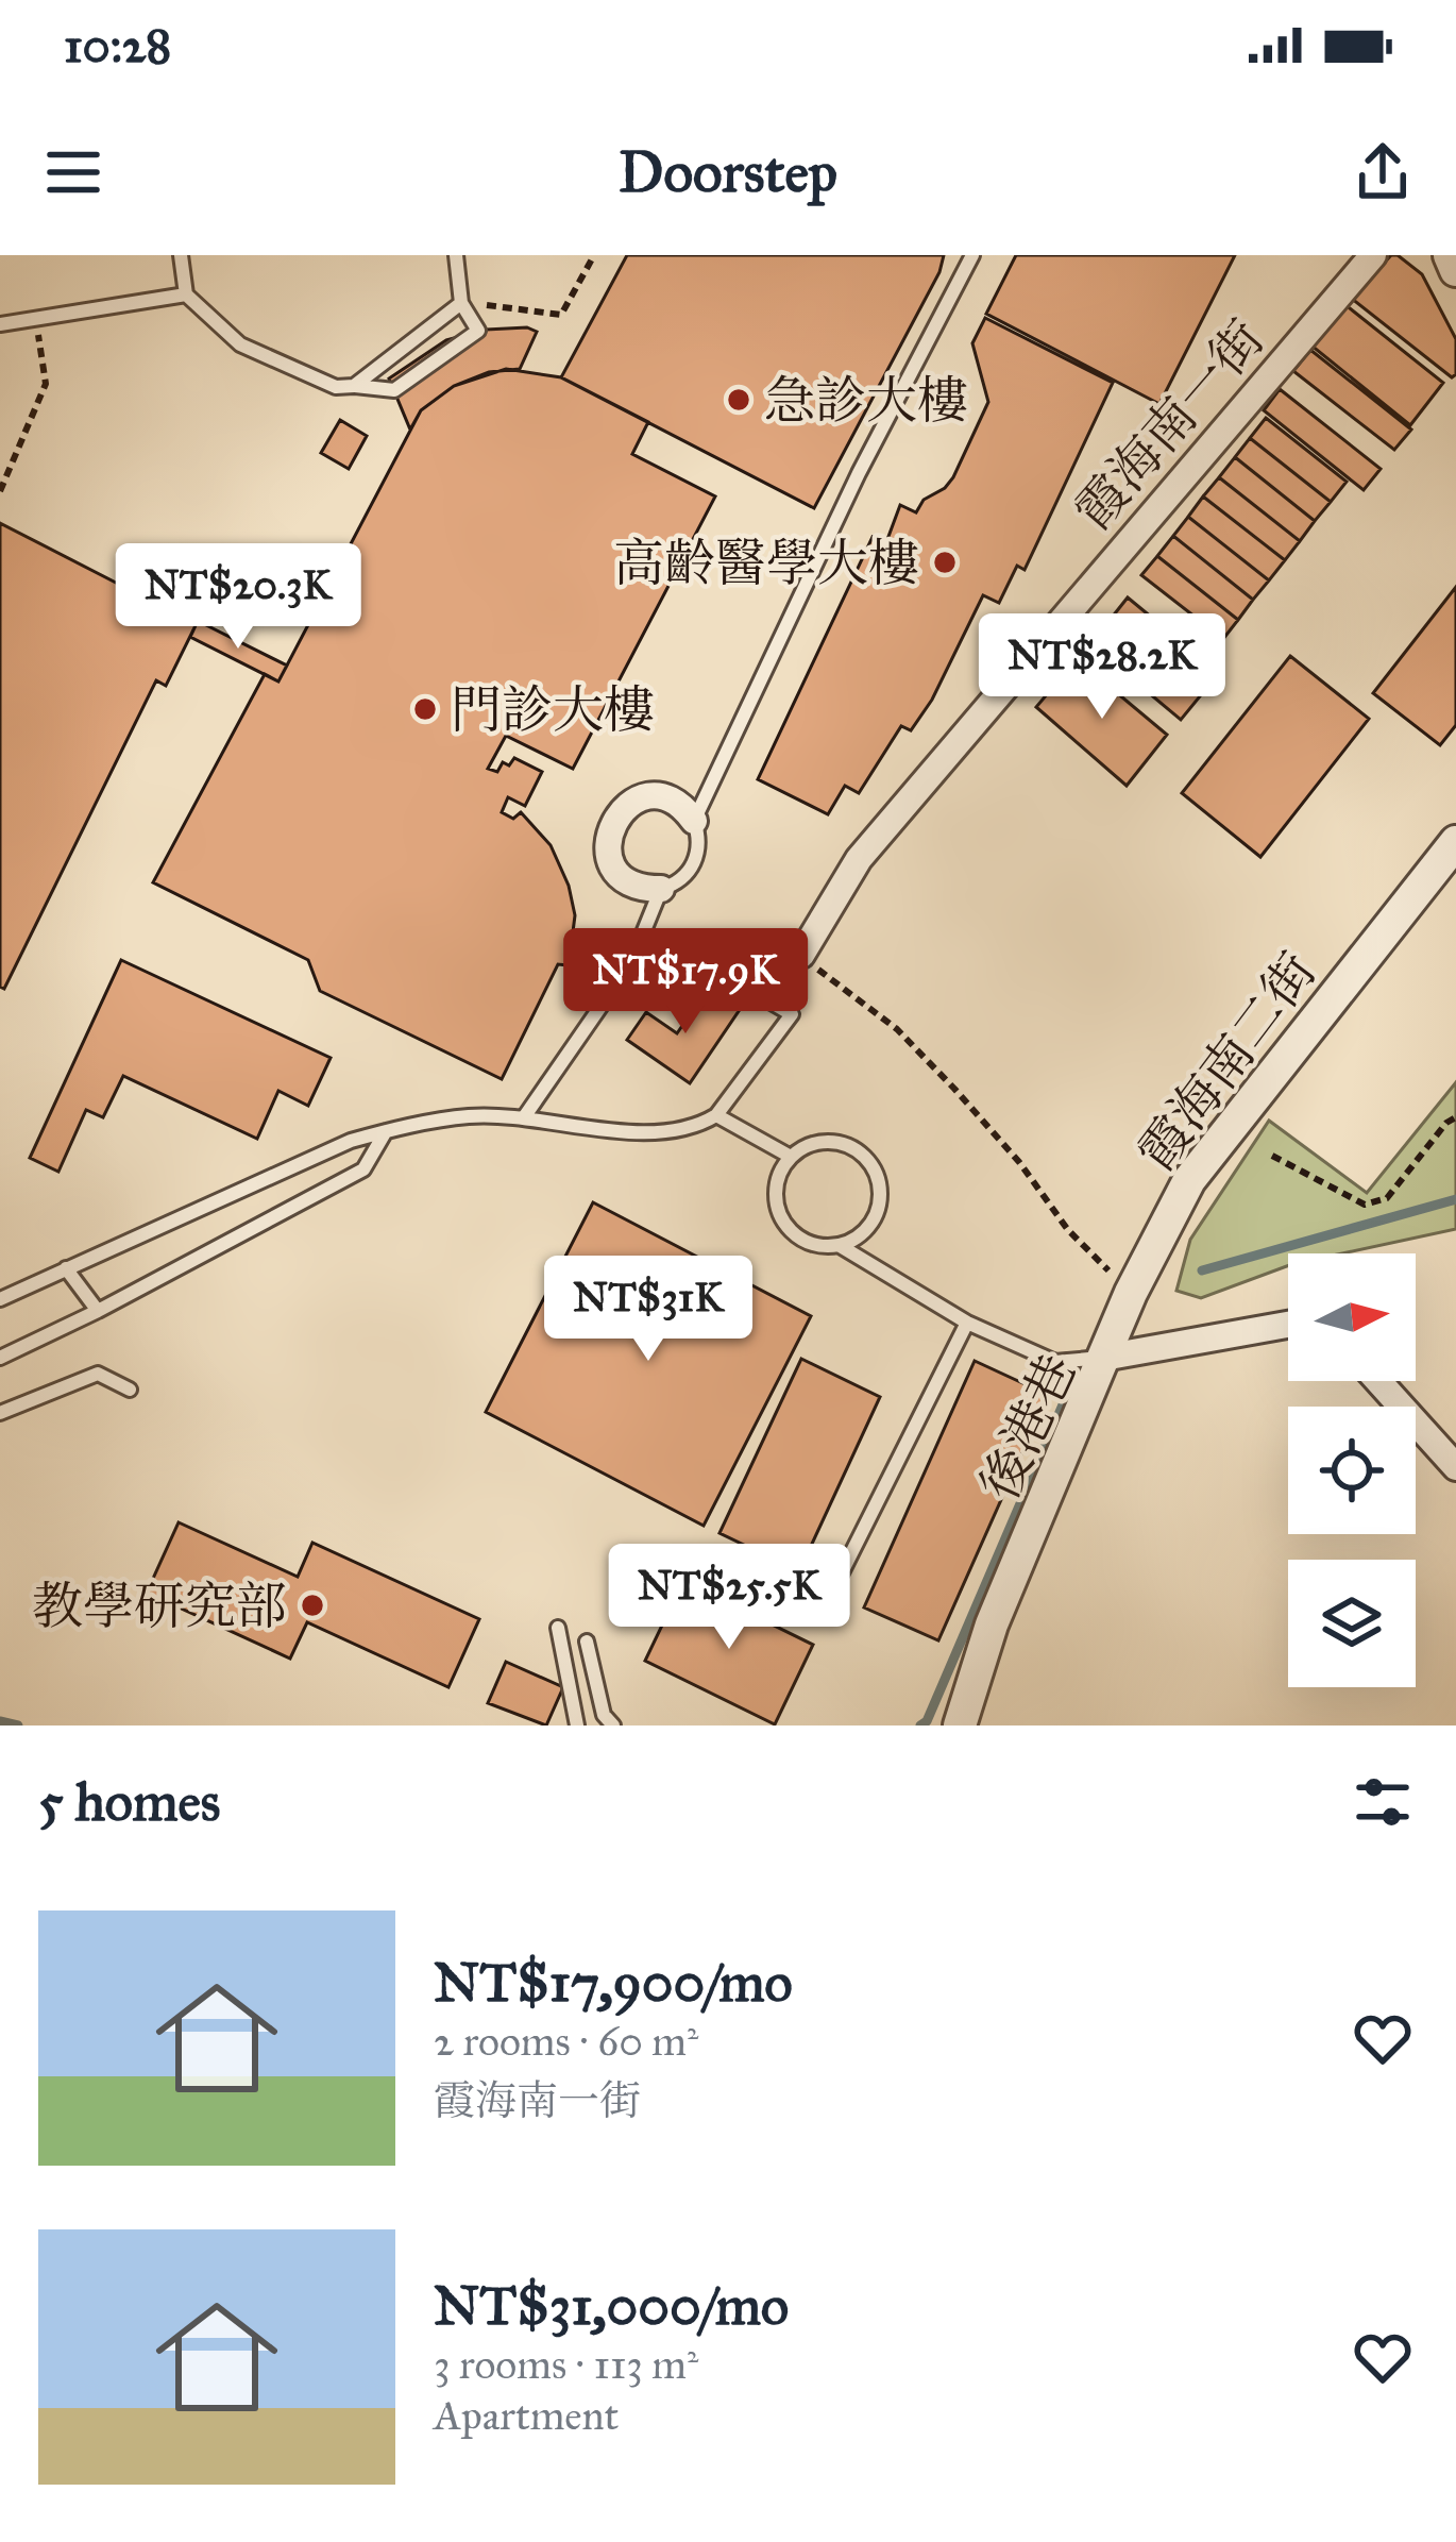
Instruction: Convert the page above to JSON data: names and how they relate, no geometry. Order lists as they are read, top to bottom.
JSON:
{
  "streets": {
    "street": ["霞海南一街", "霞海南二街", "後港巷"]
  },
  "crossings": [
    ["霞海南二街", "後港巷"]
  ],
  "places": [
    "急診大樓",
    "高齡醫學大樓",
    "門診大樓",
    "教學研究部"
  ],
  "north": "right",
  "page": {
    "status": "10:28",
    "header": "Doorstep",
    "price": [
      "NT$20.3K",
      "NT$28.2K",
      "NT$17.9K",
      "NT$31K",
      "NT$25.5K"
    ],
    "heading": "5 homes",
    "list": [
      {
        "name": "NT$17,900/mo",
        "note": "2 rooms · 60 m² · 霞海南一街"
      },
      {
        "name": "NT$31,000/mo",
        "note": "3 rooms · 113 m² · Apartment"
      }
    ]
  }
}
